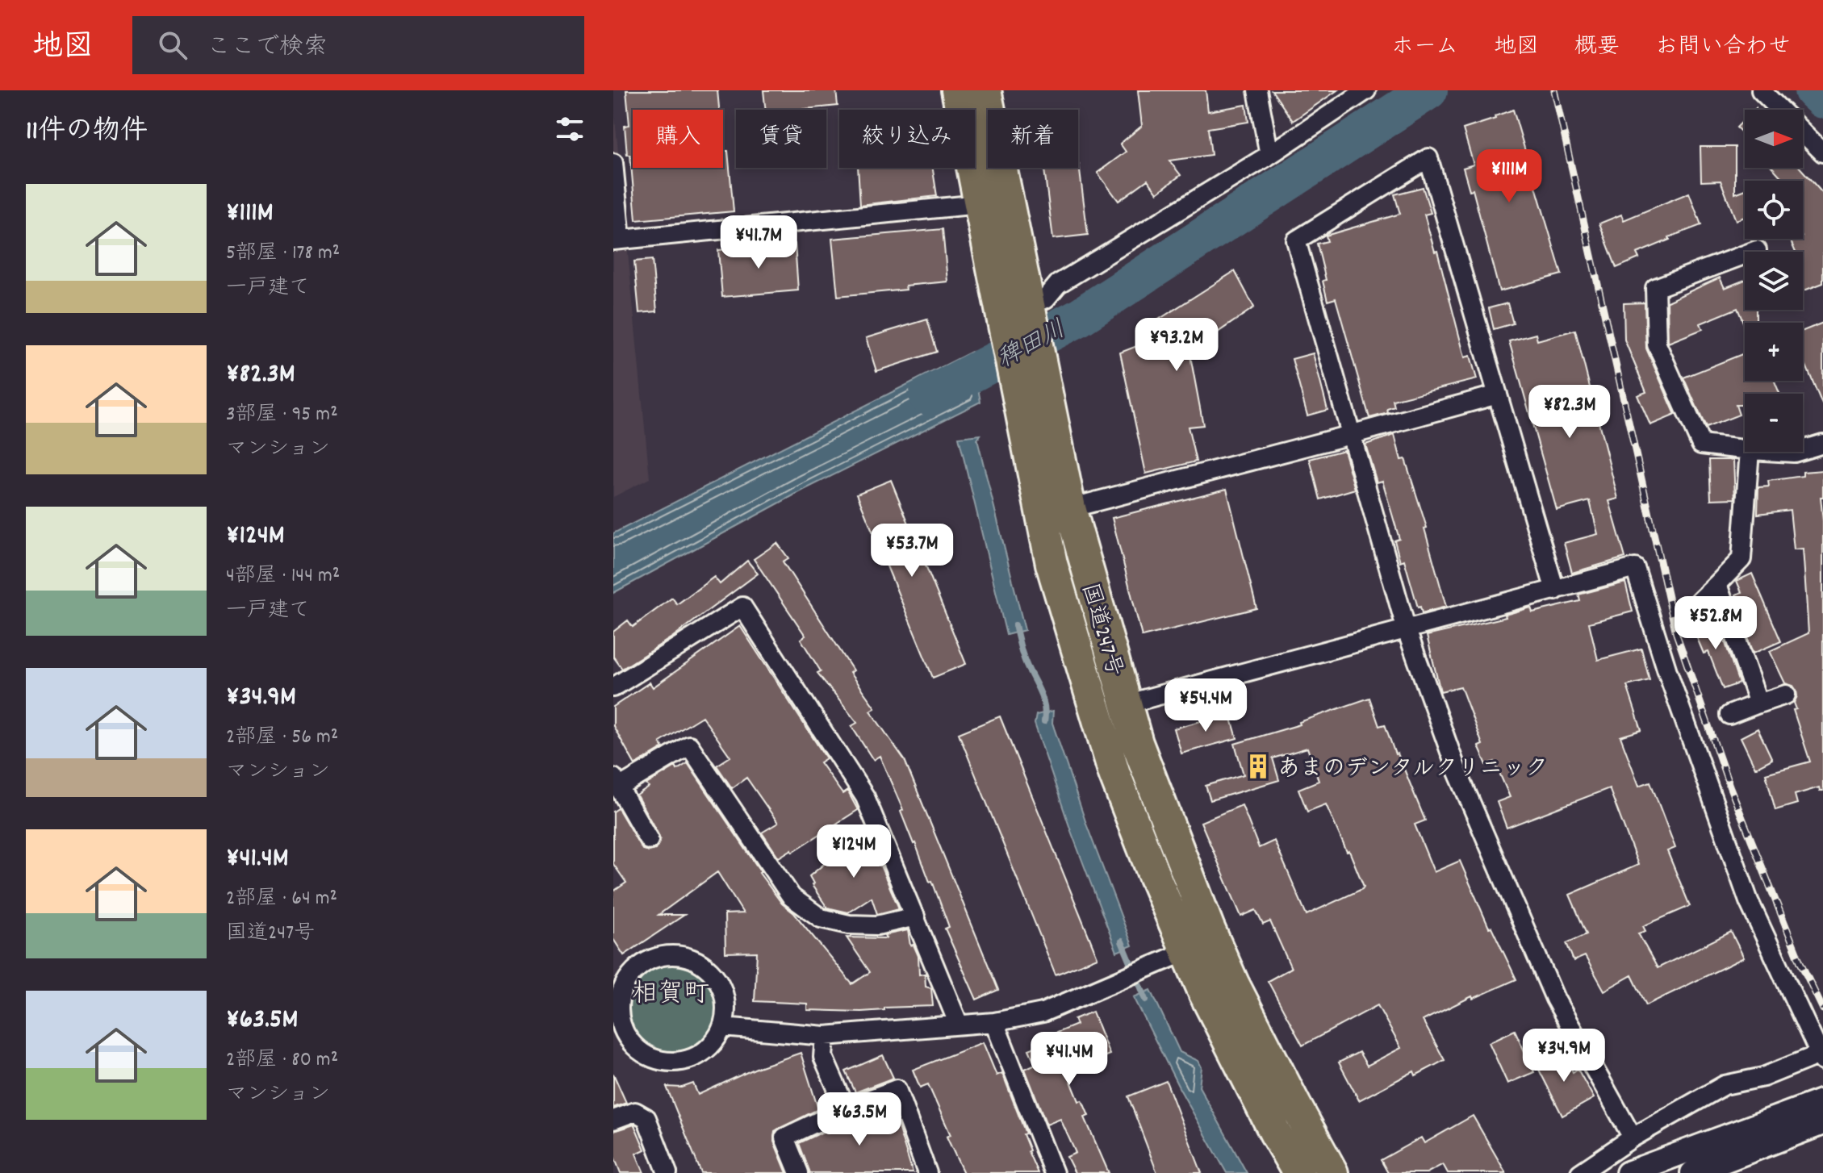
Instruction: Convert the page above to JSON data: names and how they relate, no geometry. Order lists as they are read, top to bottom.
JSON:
{
  "streets": {
    "highway": ["国道247号"]
  },
  "districts": ["相賀町"],
  "water": ["稗田川"],
  "places": {
    "building": ["あまのデンタルクリニック"]
  },
  "north": "right",
  "page": {
    "header": "地図",
    "search": "ここで検索",
    "nav": [
      "ホーム",
      "地図",
      "概要",
      "お問い合わせ"
    ],
    "heading": "11件の物件",
    "map_buttons": ["+", "−"],
    "chip": [
      "購入",
      "賃貸",
      "絞り込み",
      "新着"
    ],
    "price": [
      "¥111M",
      "¥41.7M",
      "¥93.2M",
      "¥82.3M",
      "¥53.7M",
      "¥52.8M",
      "¥54.4M",
      "¥124M",
      "¥34.9M",
      "¥41.4M",
      "¥63.5M"
    ],
    "list": [
      {
        "name": "¥111M",
        "note": "5部屋 · 178 m² · 一戸建て"
      },
      {
        "name": "¥82.3M",
        "note": "3部屋 · 95 m² · マンション"
      },
      {
        "name": "¥124M",
        "note": "4部屋 · 144 m² · 一戸建て"
      },
      {
        "name": "¥34.9M",
        "note": "2部屋 · 56 m² · マンション"
      },
      {
        "name": "¥41.4M",
        "note": "2部屋 · 64 m² · 国道247号"
      },
      {
        "name": "¥63.5M",
        "note": "2部屋 · 80 m² · マンション"
      }
    ]
  }
}
